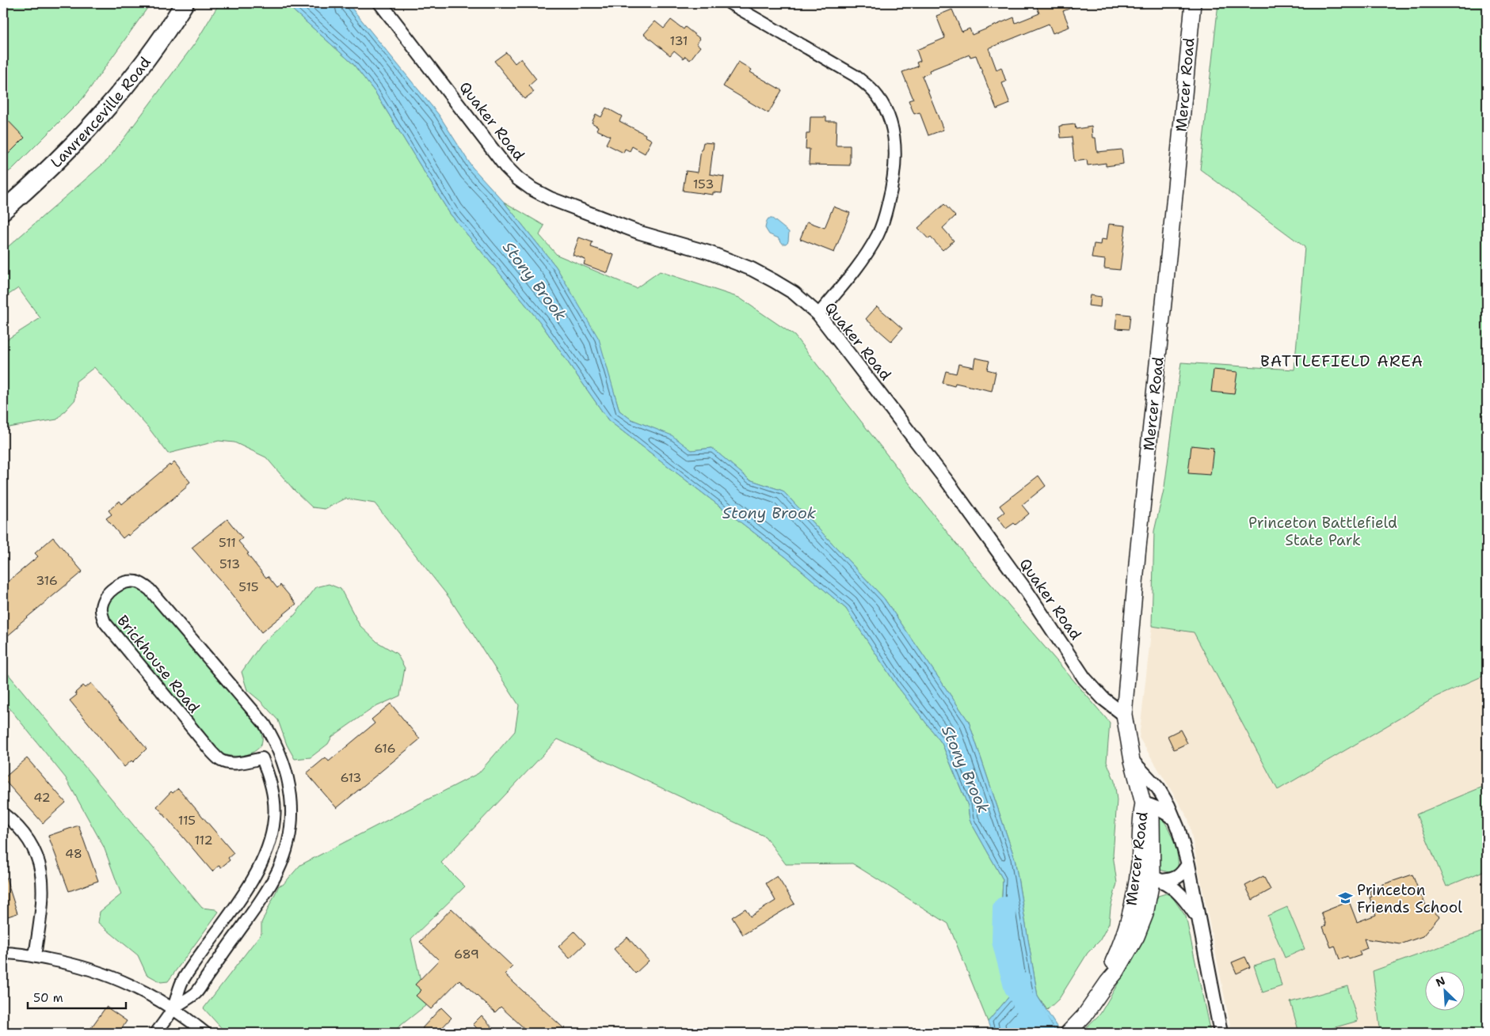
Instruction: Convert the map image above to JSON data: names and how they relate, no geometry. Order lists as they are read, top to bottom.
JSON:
{
  "streets": {
    "highway": ["Lawrenceville Road"],
    "main road": ["Mercer Road"],
    "street": ["Quaker Road", "Brickhouse Road"]
  },
  "crossings": [
    ["Mercer Road", "Quaker Road"]
  ],
  "districts": ["BATTLEFIELD AREA"],
  "water": ["Stony Brook"],
  "parks": ["Princeton Battlefield State Park"],
  "places": {
    "school or university": ["Princeton Friends School"]
  },
  "house_numbers": [
    "131",
    "153",
    "511",
    "513",
    "316",
    "515",
    "616",
    "613",
    "42",
    "115",
    "112",
    "48",
    "689"
  ],
  "scale_bar": "50 m",
  "north": "top left"
}
